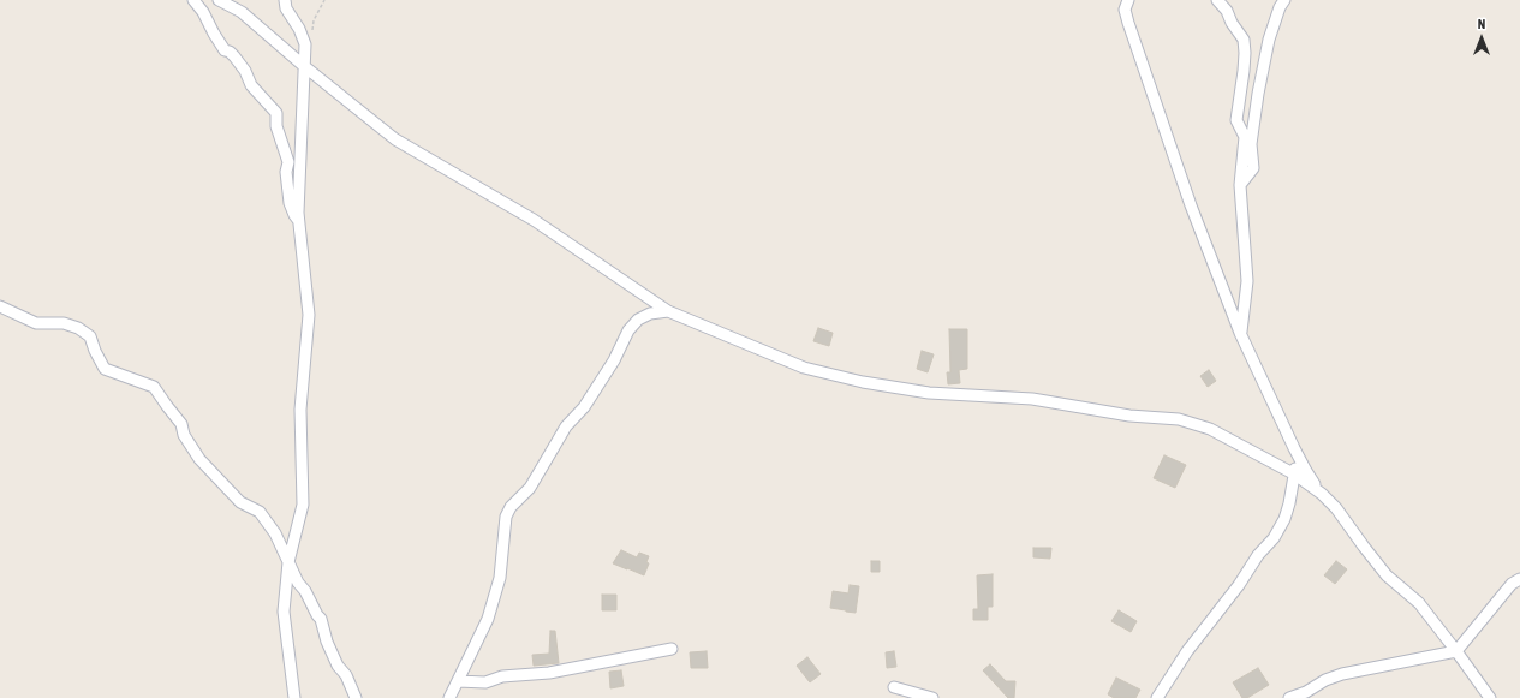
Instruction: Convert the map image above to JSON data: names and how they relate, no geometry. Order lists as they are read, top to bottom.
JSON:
{
  "north": "top"
}
